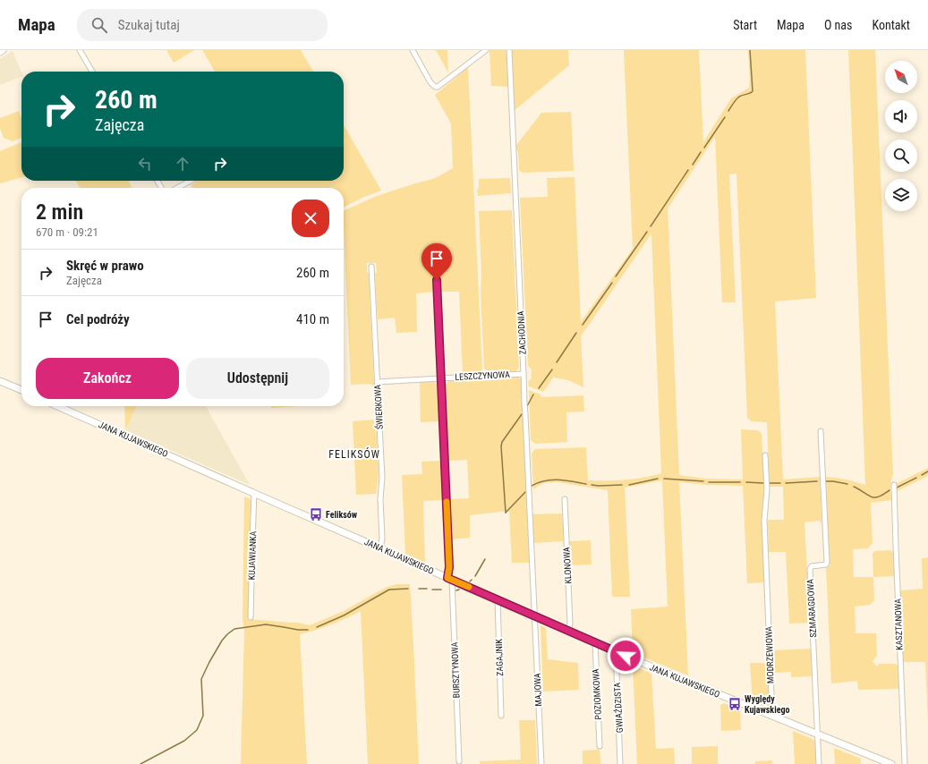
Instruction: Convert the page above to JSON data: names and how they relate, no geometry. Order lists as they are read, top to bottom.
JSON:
{
  "streets": {
    "main road": ["JANA KUJAWSKIEGO"],
    "street": [
      "ZACHODNIA",
      "LESZCZYNOWA",
      "ŚWIERKOWA",
      "KUJAWIANKA",
      "KLONOWA",
      "SZMARAGDOWA",
      "KASZTANOWA",
      "MODRZEWIOWA",
      "ZAGAJNIK",
      "BURSZTYNOWA",
      "MAJOWA",
      "POZIOMKOWA",
      "GWIAŹDZISTA"
    ]
  },
  "crossings": [
    ["ZACHODNIA", "LESZCZYNOWA"],
    ["ZACHODNIA", "JANA KUJAWSKIEGO"],
    ["ZACHODNIA", "MAJOWA"],
    ["LESZCZYNOWA", "ŚWIERKOWA"],
    ["LESZCZYNOWA", "BURSZTYNOWA"],
    ["ŚWIERKOWA", "JANA KUJAWSKIEGO"],
    ["JANA KUJAWSKIEGO", "KUJAWIANKA"],
    ["JANA KUJAWSKIEGO", "KLONOWA"],
    ["JANA KUJAWSKIEGO", "SZMARAGDOWA"],
    ["JANA KUJAWSKIEGO", "MODRZEWIOWA"],
    ["JANA KUJAWSKIEGO", "ZAGAJNIK"],
    ["JANA KUJAWSKIEGO", "BURSZTYNOWA"],
    ["JANA KUJAWSKIEGO", "MAJOWA"],
    ["JANA KUJAWSKIEGO", "POZIOMKOWA"],
    ["JANA KUJAWSKIEGO", "GWIAŹDZISTA"]
  ],
  "districts": ["FELIKSÓW"],
  "places": {
    "bus stop": ["Feliksów", "Wyględy Kujawskiego"]
  },
  "north": "top left",
  "page": {
    "header": "Mapa",
    "search": "Szukaj tutaj",
    "nav": [
      "Start",
      "Mapa",
      "O nas",
      "Kontakt"
    ],
    "turn": ["260 m", "Zajęcza"],
    "heading": ["2 min", "670 m · 09:21"],
    "list": [
      {
        "name": "Skręć w prawo",
        "note": "Zajęcza",
        "value": "260 m"
      },
      {
        "name": "Cel podróży",
        "value": "410 m"
      }
    ],
    "buttons": ["Zakończ", "Udostępnij"]
  }
}
